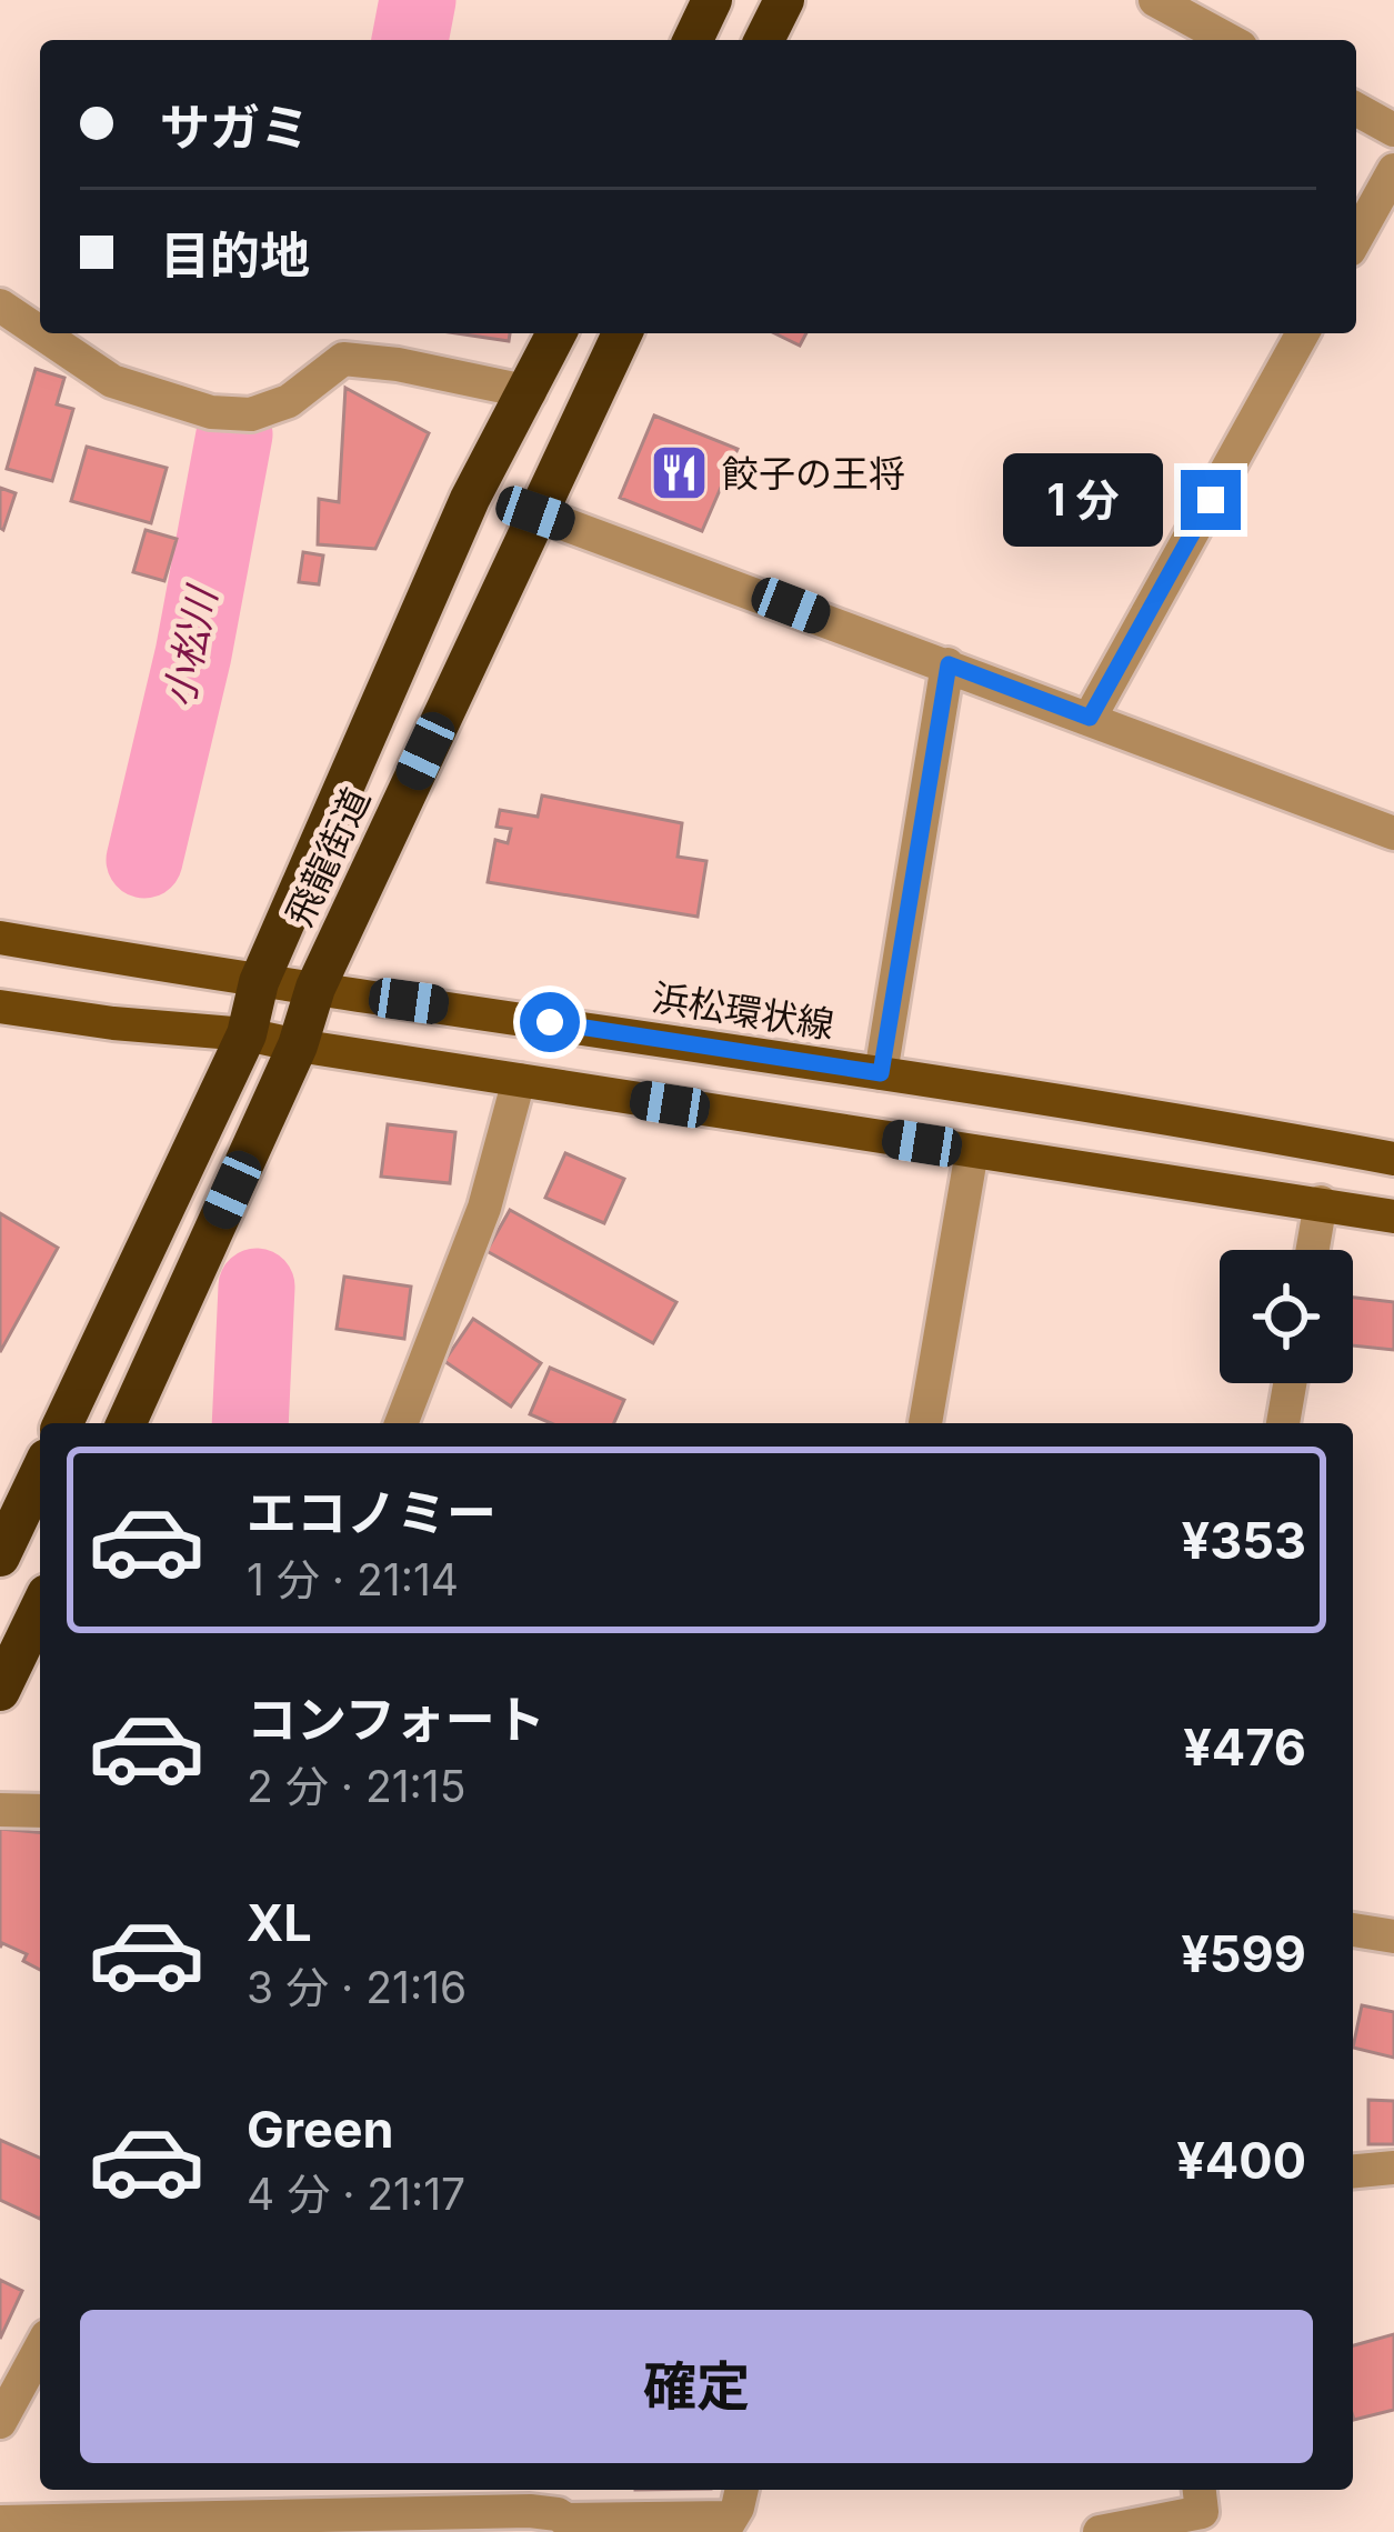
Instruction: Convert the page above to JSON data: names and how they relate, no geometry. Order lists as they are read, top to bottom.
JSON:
{
  "streets": {
    "highway": ["飛龍街道"],
    "main road": ["浜松環状線"]
  },
  "crossings": [
    ["飛龍街道", "浜松環状線"]
  ],
  "water": ["小松川"],
  "places": {
    "restaurant": ["餃子の王将"]
  },
  "page": {
    "banner": ["サガミ", "目的地"],
    "bubble": "1 分",
    "list": [
      {
        "name": "エコノミー",
        "note": "1 分 · 21:14",
        "value": "¥353"
      },
      {
        "name": "コンフォート",
        "note": "2 分 · 21:15",
        "value": "¥476"
      },
      {
        "name": "XL",
        "note": "3 分 · 21:16",
        "value": "¥599"
      },
      {
        "name": "Green",
        "note": "4 分 · 21:17",
        "value": "¥400"
      }
    ],
    "buttons": "確定"
  }
}
